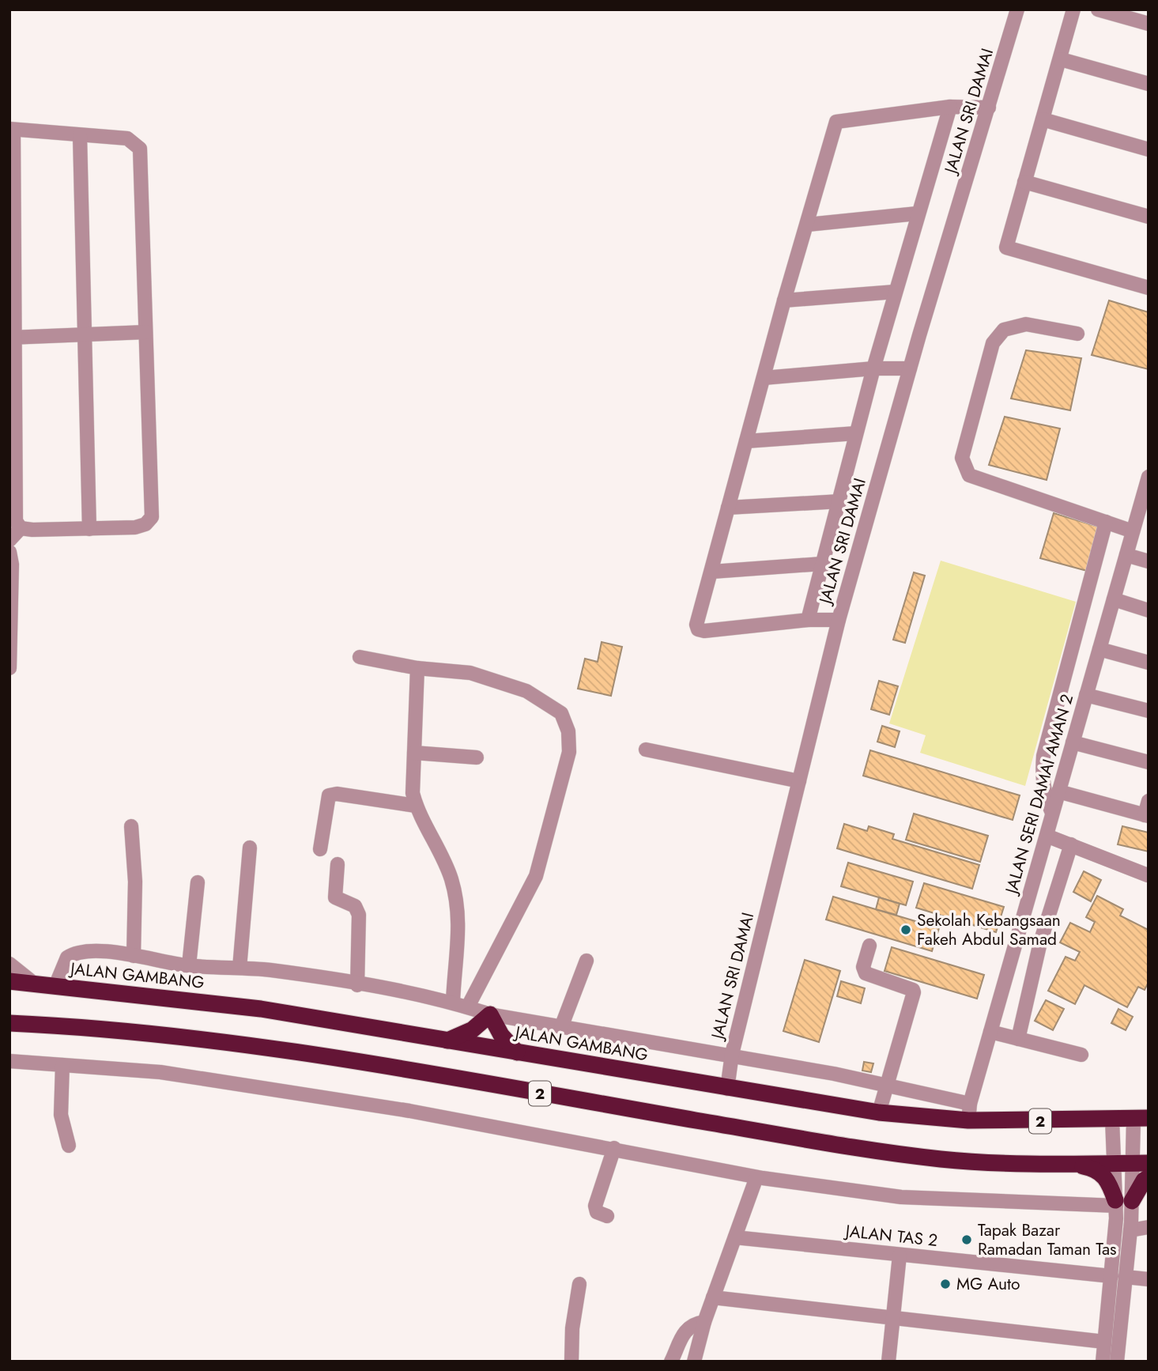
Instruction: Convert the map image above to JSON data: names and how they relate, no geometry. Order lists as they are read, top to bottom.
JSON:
{
  "streets": {
    "highway": ["JALAN GAMBANG", "2"],
    "street": ["JALAN SRI DAMAI", "JALAN SERI DAMAI AMAN 2", "JALAN TAS 2"]
  },
  "crossings": [
    ["JALAN SRI DAMAI", "JALAN GAMBANG"],
    ["JALAN SERI DAMAI AMAN 2", "JALAN GAMBANG"]
  ],
  "places": ["Sekolah Kebangsaan Fakeh Abdul Samad", "Tapak Bazar Ramadan Taman Tas", "MG Auto"]
}
